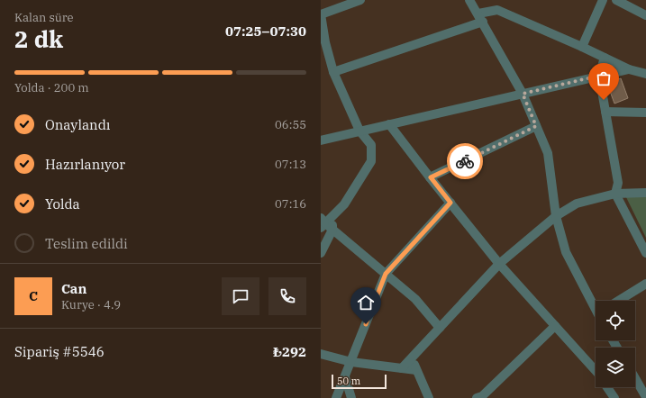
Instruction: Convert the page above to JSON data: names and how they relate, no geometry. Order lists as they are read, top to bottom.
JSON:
{
  "scale_bar": "50 m",
  "page": {
    "heading": ["2 dk", "Kalan süre", "07:25–07:30"],
    "panel": [
      "Can",
      "Kurye · 4.9",
      "Sipariş #5546",
      "₺292"
    ],
    "bar": "Yolda · 200 m",
    "list": [
      ["Onaylandı", "06:55"],
      ["Hazırlanıyor", "07:13"],
      ["Yolda", "07:16"],
      "Teslim edildi"
    ],
    "round": "C",
    "scale": "50 m"
  }
}
